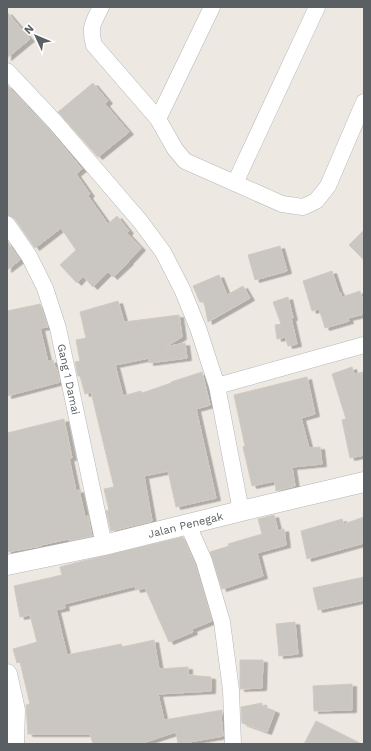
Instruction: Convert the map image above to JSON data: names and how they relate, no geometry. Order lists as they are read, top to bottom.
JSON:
{
  "streets": {
    "street": ["Gang 1 Damai", "Jalan Penegak"]
  },
  "crossings": [
    ["Gang 1 Damai", "Jalan Penegak"]
  ],
  "north": "top left"
}
